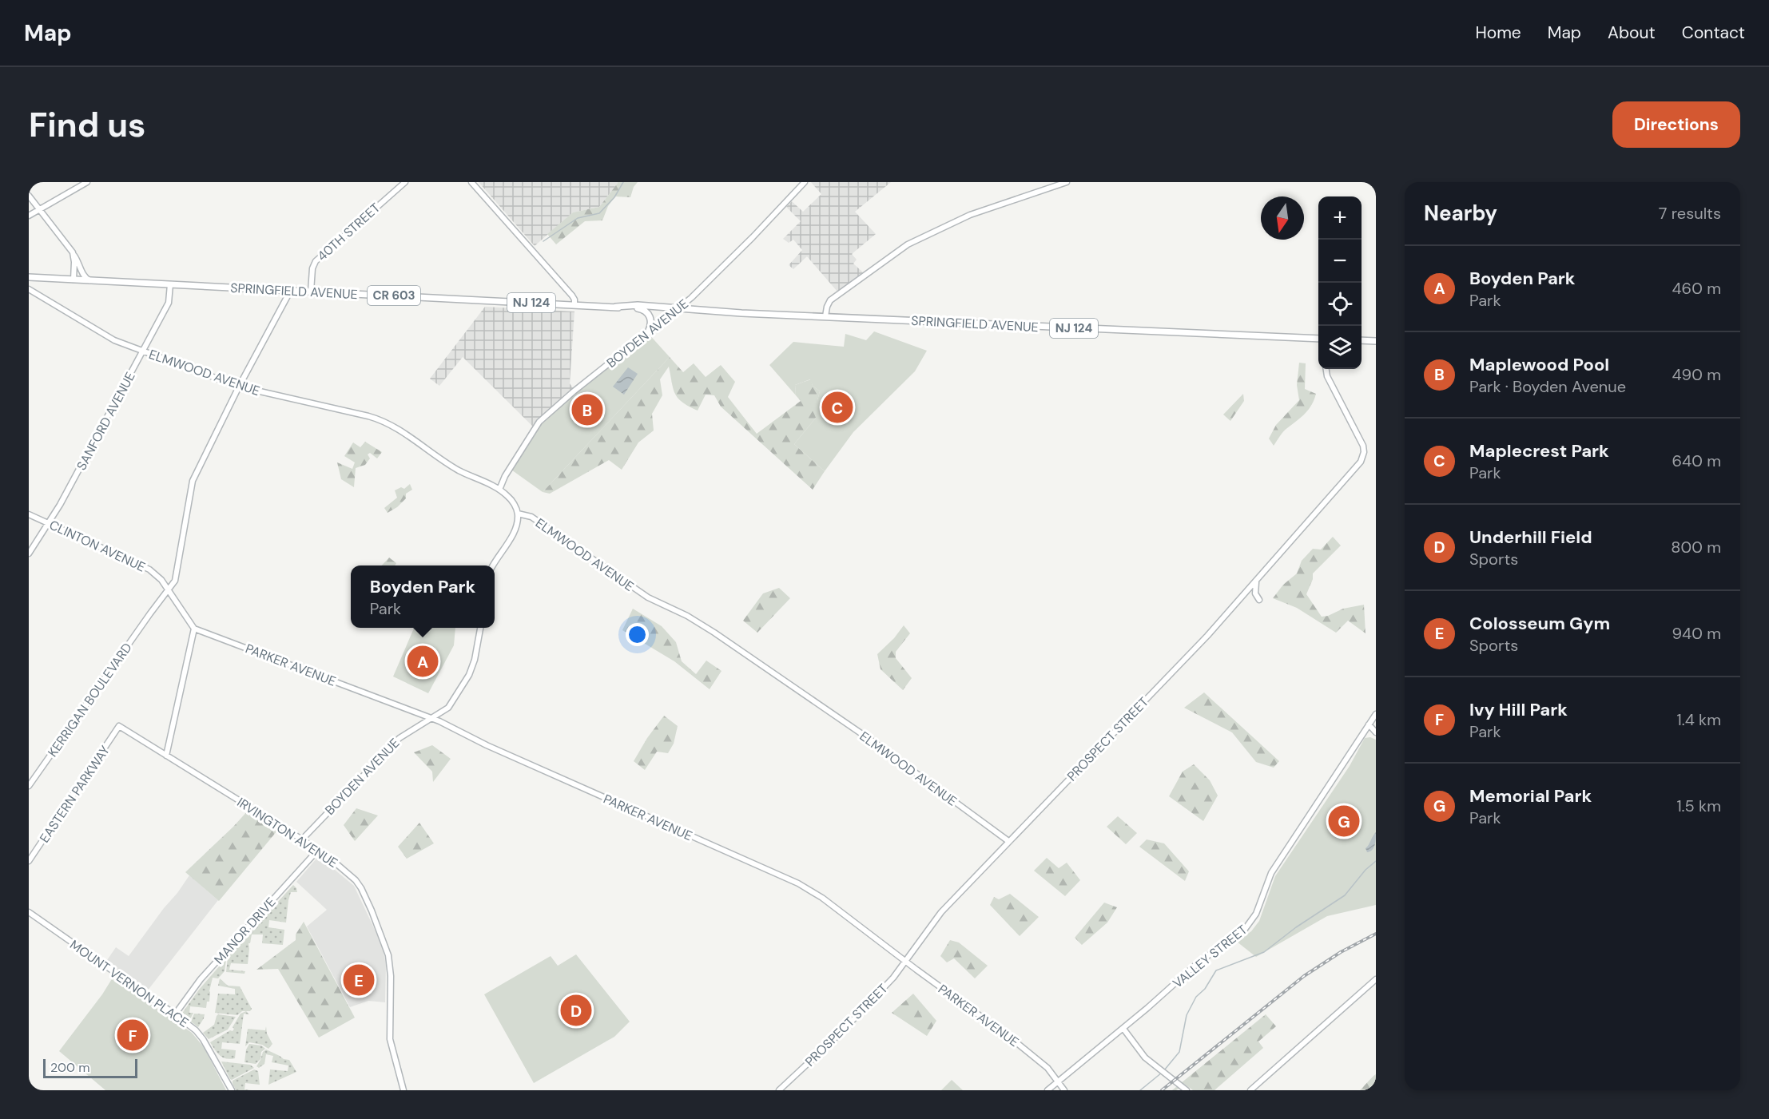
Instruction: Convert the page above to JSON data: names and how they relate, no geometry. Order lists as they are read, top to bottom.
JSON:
{
  "streets": {
    "main road": ["SPRINGFIELD AVENUE", "CR 603", "NJ 124"],
    "street": [
      "40TH STREET",
      "BOYDEN AVENUE",
      "ELMWOOD AVENUE",
      "SANFORD AVENUE",
      "CLINTON AVENUE",
      "PARKER AVENUE",
      "KERRIGAN BOULEVARD",
      "PROSPECT STREET",
      "EASTERN PARKWAY",
      "IRVINGTON AVENUE",
      "MANOR DRIVE",
      "VALLEY STREET",
      "MOUNT VERNON PLACE"
    ]
  },
  "crossings": [
    ["40TH STREET", "SPRINGFIELD AVENUE"],
    ["SPRINGFIELD AVENUE", "BOYDEN AVENUE"],
    ["SPRINGFIELD AVENUE", "SANFORD AVENUE"],
    ["SPRINGFIELD AVENUE", "KERRIGAN BOULEVARD"],
    ["BOYDEN AVENUE", "ELMWOOD AVENUE"],
    ["BOYDEN AVENUE", "PARKER AVENUE"],
    ["BOYDEN AVENUE", "IRVINGTON AVENUE"],
    ["ELMWOOD AVENUE", "SANFORD AVENUE"],
    ["ELMWOOD AVENUE", "KERRIGAN BOULEVARD"],
    ["ELMWOOD AVENUE", "PROSPECT STREET"],
    ["SANFORD AVENUE", "CLINTON AVENUE"],
    ["CLINTON AVENUE", "PARKER AVENUE"],
    ["CLINTON AVENUE", "KERRIGAN BOULEVARD"],
    ["PARKER AVENUE", "PROSPECT STREET"],
    ["PARKER AVENUE", "VALLEY STREET"],
    ["EASTERN PARKWAY", "IRVINGTON AVENUE"],
    ["IRVINGTON AVENUE", "MANOR DRIVE"],
    ["MANOR DRIVE", "MOUNT VERNON PLACE"]
  ],
  "scale_bar": "200 m",
  "north": "bottom",
  "page": {
    "header": "Map",
    "nav": [
      "Home",
      "Map",
      "About",
      "Contact"
    ],
    "buttons": "Directions",
    "title": "Find us",
    "heading": ["Nearby", "7 results"],
    "map_buttons": ["+", "−"],
    "list": [
      {
        "mark": "A",
        "name": "Boyden Park",
        "note": "Park",
        "value": "460 m"
      },
      {
        "mark": "B",
        "name": "Maplewood Pool",
        "note": "Park · Boyden Avenue",
        "value": "490 m"
      },
      {
        "mark": "C",
        "name": "Maplecrest Park",
        "note": "Park",
        "value": "640 m"
      },
      {
        "mark": "D",
        "name": "Underhill Field",
        "note": "Sports",
        "value": "800 m"
      },
      {
        "mark": "E",
        "name": "Colosseum Gym",
        "note": "Sports",
        "value": "940 m"
      },
      {
        "mark": "F",
        "name": "Ivy Hill Park",
        "note": "Park",
        "value": "1.4 km"
      },
      {
        "mark": "G",
        "name": "Memorial Park",
        "note": "Park",
        "value": "1.5 km"
      }
    ],
    "pins": [
      "C",
      "B",
      "A",
      "G",
      "E",
      "D",
      "F"
    ],
    "popup": ["Boyden Park", "Park"],
    "scale": "200 m"
  }
}
